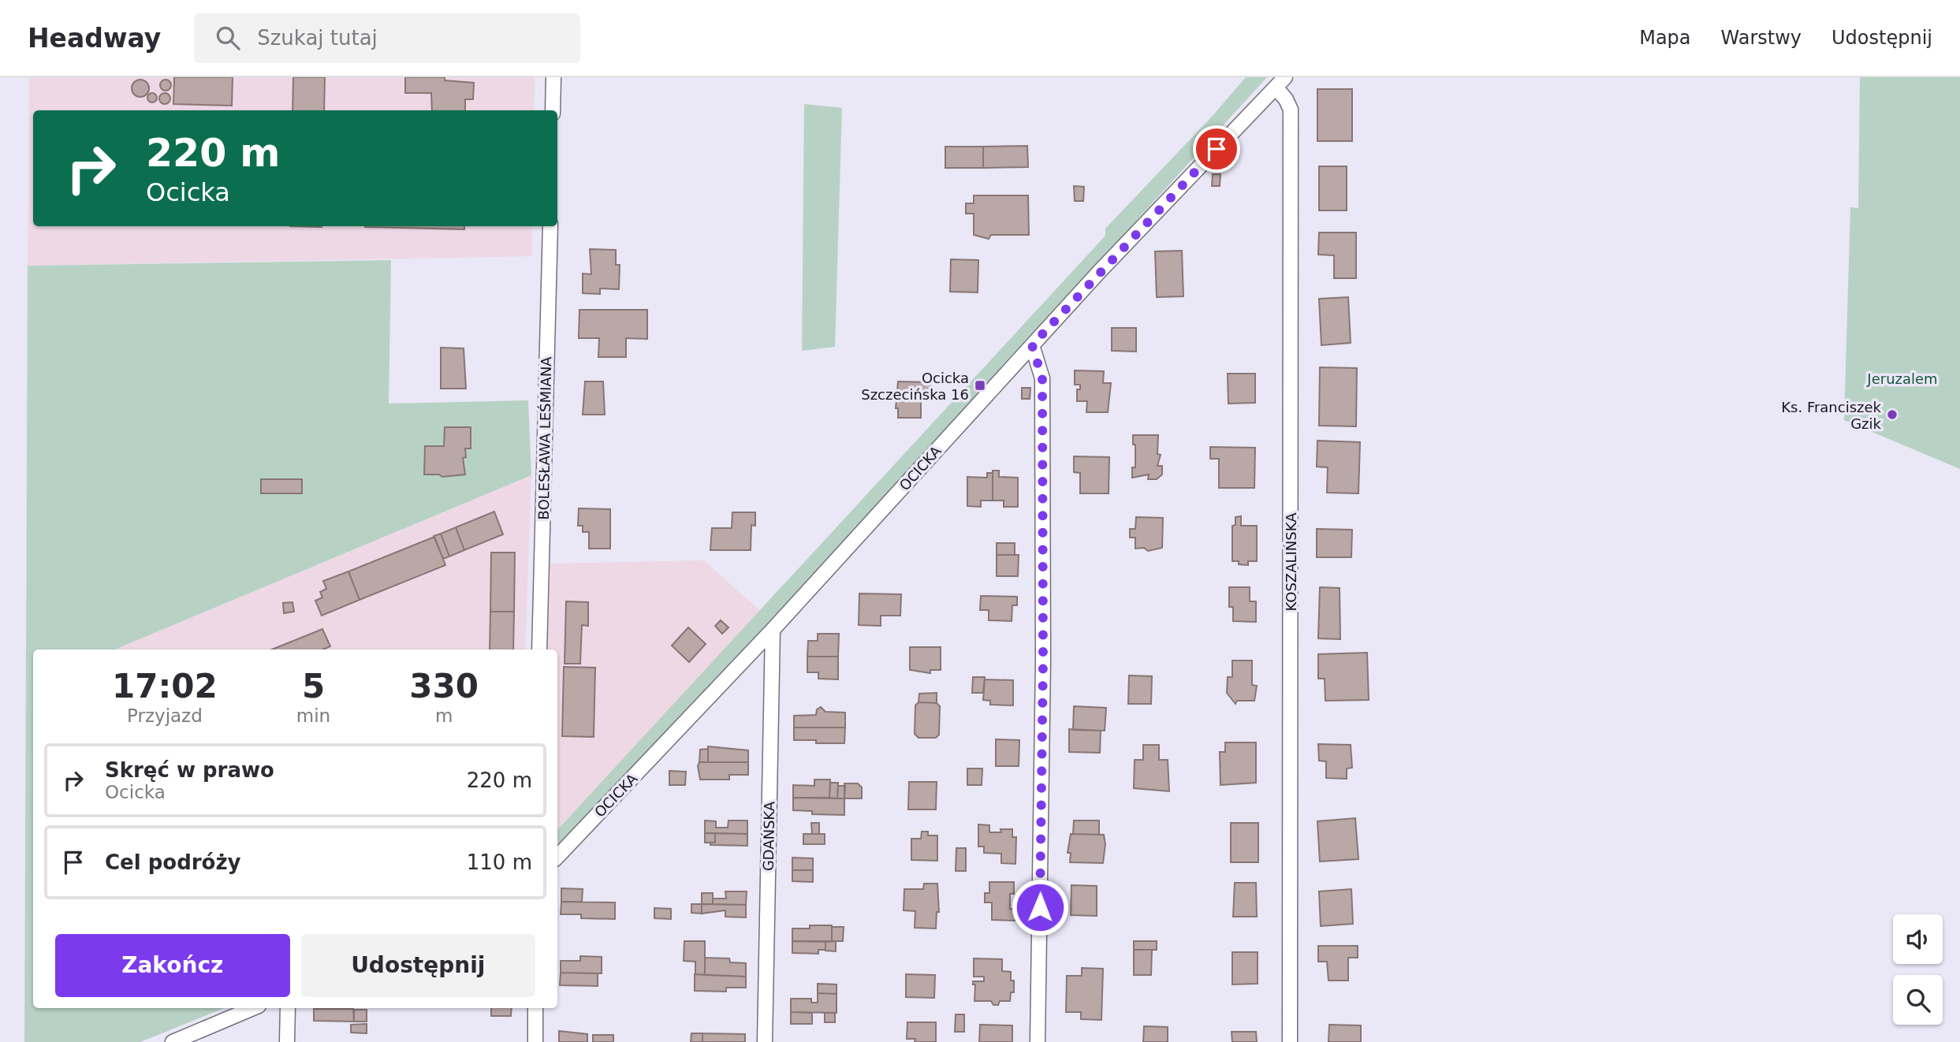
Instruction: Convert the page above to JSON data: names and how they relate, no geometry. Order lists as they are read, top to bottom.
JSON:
{
  "streets": {
    "street": [
      "BOLESŁAWA LEŚMIANA",
      "OCICKA",
      "KOSZALIŃSKA",
      "GDAŃSKA"
    ]
  },
  "crossings": [
    ["OCICKA", "KOSZALIŃSKA"],
    ["OCICKA", "GDAŃSKA"]
  ],
  "parks": ["Jeruzalem"],
  "places": {
    "transit": ["Ocicka Szczecińska 16"],
    "other": ["Ks. Franciszek Gzik"]
  },
  "page": {
    "header": "Headway",
    "search": "Szukaj tutaj",
    "nav": ["Mapa", "Warstwy", "Udostępnij"],
    "turn": ["220 m", "Ocicka"],
    "eta": [
      "17:02",
      "Przyjazd",
      "5",
      "min",
      "330",
      "m"
    ],
    "list": [
      {
        "name": "Skręć w prawo",
        "note": "Ocicka",
        "value": "220 m"
      },
      {
        "name": "Cel podróży",
        "value": "110 m"
      }
    ],
    "buttons": ["Zakończ", "Udostępnij"]
  }
}
